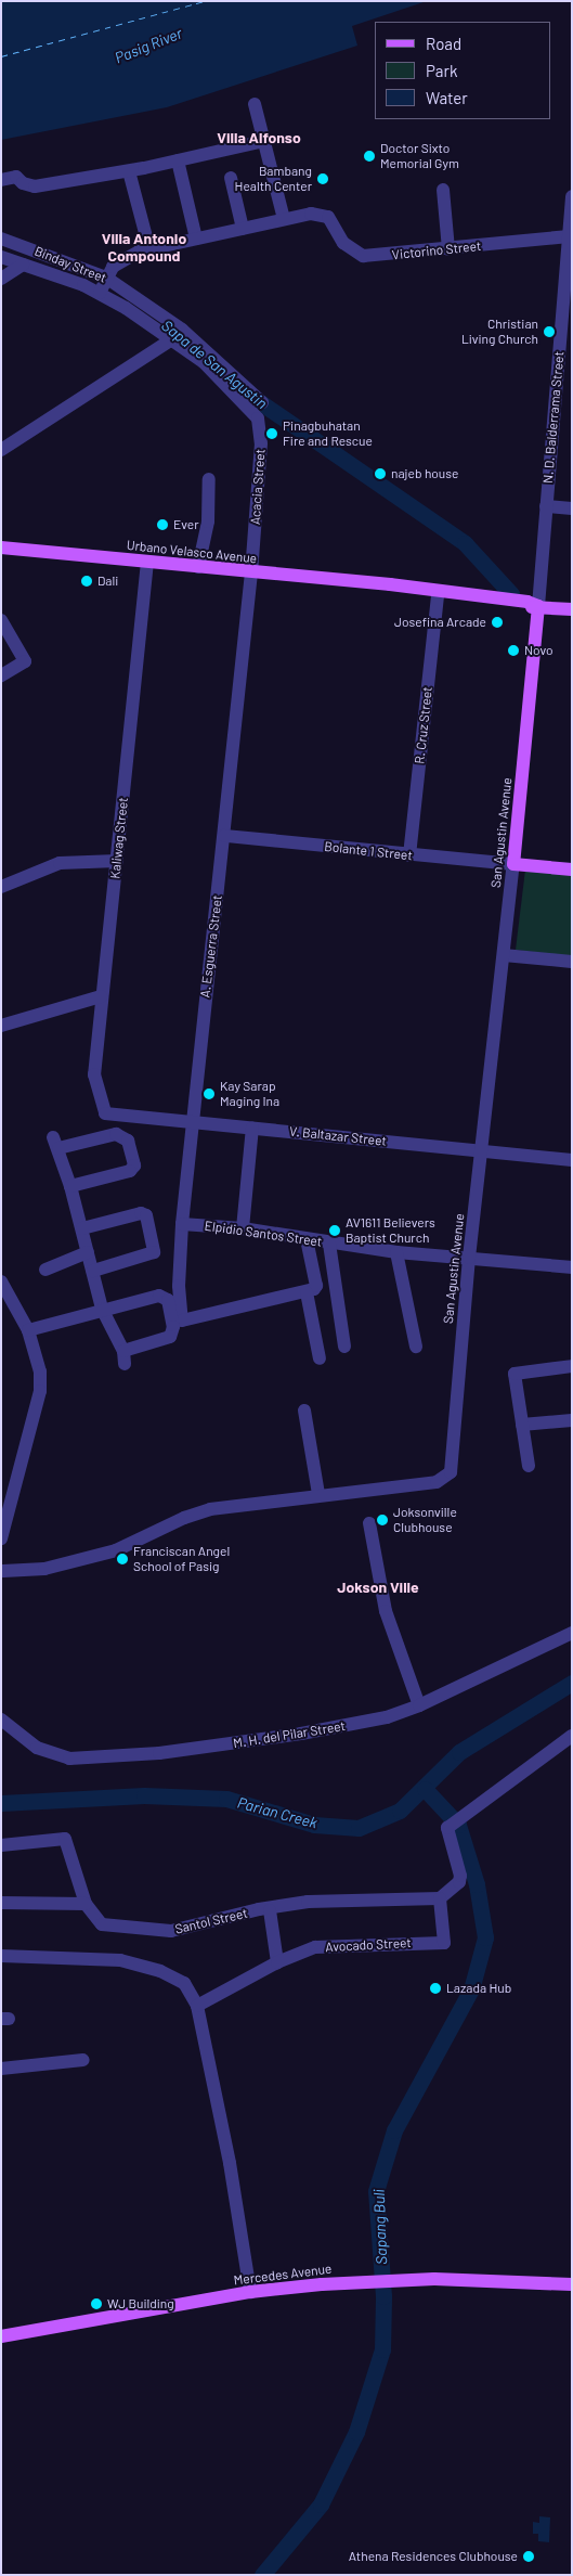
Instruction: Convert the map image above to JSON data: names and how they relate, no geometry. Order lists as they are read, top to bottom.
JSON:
{
  "streets": {
    "main road": ["Urbano Velasco Avenue", "San Agustin Avenue", "Mercedes Avenue"],
    "street": [
      "Victorino Street",
      "Binday Street",
      "N. D. Balderrama Street",
      "Acacia Street",
      "R. Cruz Street",
      "Kaliwag Street",
      "Bolante 1 Street",
      "A. Esguerra Street",
      "V. Baltazar Street",
      "Elpidio Santos Street",
      "M. H. del Pilar Street",
      "Santol Street",
      "Avocado Street"
    ]
  },
  "crossings": [
    ["Victorino Street", "N. D. Balderrama Street"],
    ["Binday Street", "Acacia Street"],
    ["N. D. Balderrama Street", "Urbano Velasco Avenue"],
    ["N. D. Balderrama Street", "San Agustin Avenue"],
    ["Acacia Street", "Urbano Velasco Avenue"],
    ["Acacia Street", "A. Esguerra Street"],
    ["Urbano Velasco Avenue", "R. Cruz Street"],
    ["Urbano Velasco Avenue", "San Agustin Avenue"],
    ["Urbano Velasco Avenue", "Kaliwag Street"],
    ["Urbano Velasco Avenue", "A. Esguerra Street"],
    ["R. Cruz Street", "Bolante 1 Street"],
    ["San Agustin Avenue", "Bolante 1 Street"],
    ["San Agustin Avenue", "V. Baltazar Street"],
    ["San Agustin Avenue", "Elpidio Santos Street"],
    ["Kaliwag Street", "V. Baltazar Street"],
    ["Bolante 1 Street", "A. Esguerra Street"],
    ["A. Esguerra Street", "V. Baltazar Street"],
    ["A. Esguerra Street", "Elpidio Santos Street"],
    ["Santol Street", "Avocado Street"]
  ],
  "districts": ["Villa Alfonso", "Villa Antonio Compound", "Jokson Ville"],
  "water": [
    "Pasig River",
    "Sapa de San Agustin",
    "Parian Creek",
    "Sapang Buli"
  ],
  "places": [
    "Doctor Sixto Memorial Gym",
    "Bambang Health Center",
    "Christian Living Church",
    "Pinagbuhatan Fire and Rescue",
    "najeb house",
    "Ever",
    "Dali",
    "Josefina Arcade",
    "Novo",
    "Kay Sarap Maging Ina",
    "AV1611 Believers Baptist Church",
    "Joksonville Clubhouse",
    "Franciscan Angel School of Pasig",
    "Lazada Hub",
    "WJ Building",
    "Athena Residences Clubhouse"
  ],
  "legend": ["Road", "Park", "Water"]
}
